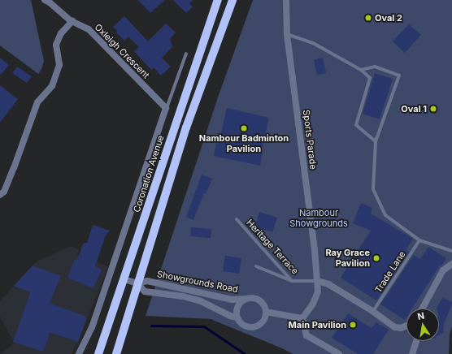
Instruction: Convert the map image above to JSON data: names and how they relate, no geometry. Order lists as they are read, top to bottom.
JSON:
{
  "streets": {
    "main road": ["Coronation Avenue"],
    "street": ["Oxleigh Crescent", "Sports Parade", "Showgrounds Road"],
    "lane": ["Heritage Terrace", "Trade Lane"]
  },
  "crossings": [
    ["Oxleigh Crescent", "Coronation Avenue"],
    ["Sports Parade", "Heritage Terrace"]
  ],
  "parks": ["Nambour Showgrounds"],
  "places": [
    "Oval 2",
    "Oval 1",
    "Nambour Badminton Pavilion",
    "Ray Grace Pavilion",
    "Main Pavilion"
  ],
  "north": "top"
}
